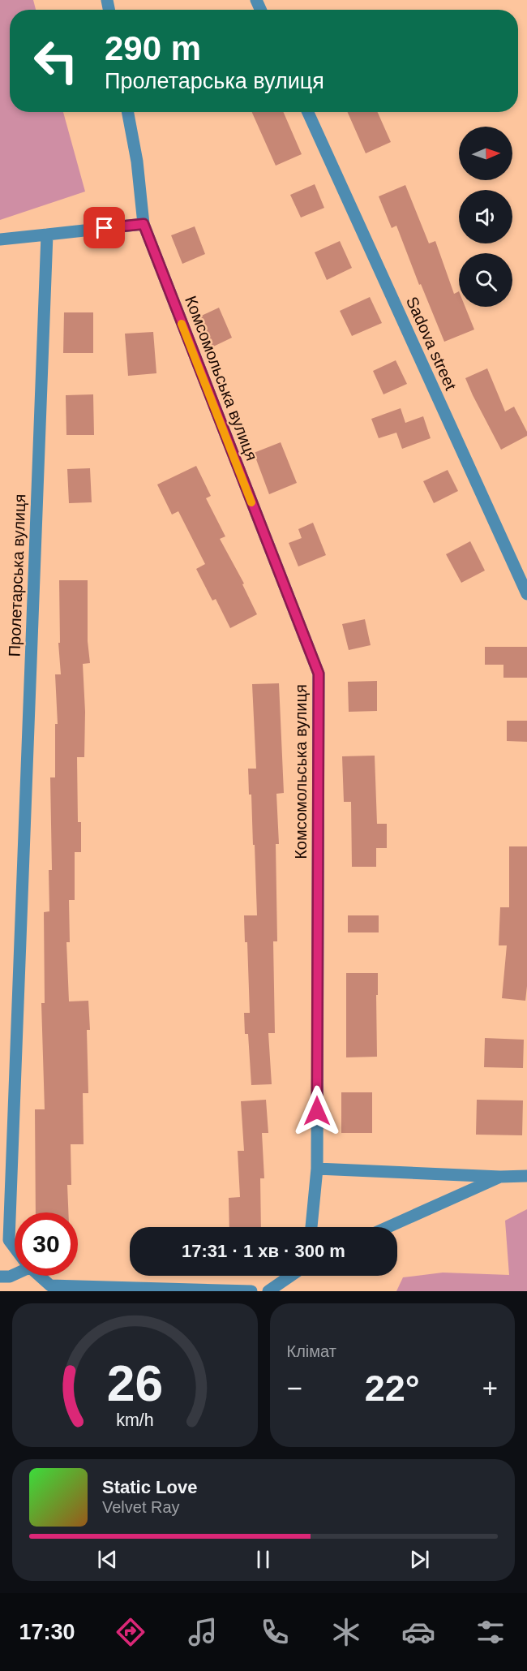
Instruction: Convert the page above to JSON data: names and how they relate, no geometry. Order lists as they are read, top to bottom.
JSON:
{
  "streets": {
    "street": ["Sadova street", "Комсомольська вулиця", "Пролетарська вулиця"]
  },
  "north": "right",
  "page": {
    "turn": ["290 m", "Пролетарська вулиця"],
    "limit": "30",
    "trip": "17:31 · 1 хв · 300 m",
    "tile": "Клімат",
    "heat": ["−", "22°", "+"],
    "song": ["Static Love", "Velvet Ray"],
    "tabs": "17:30",
    "gauge": ["26", "km/h"]
  }
}
